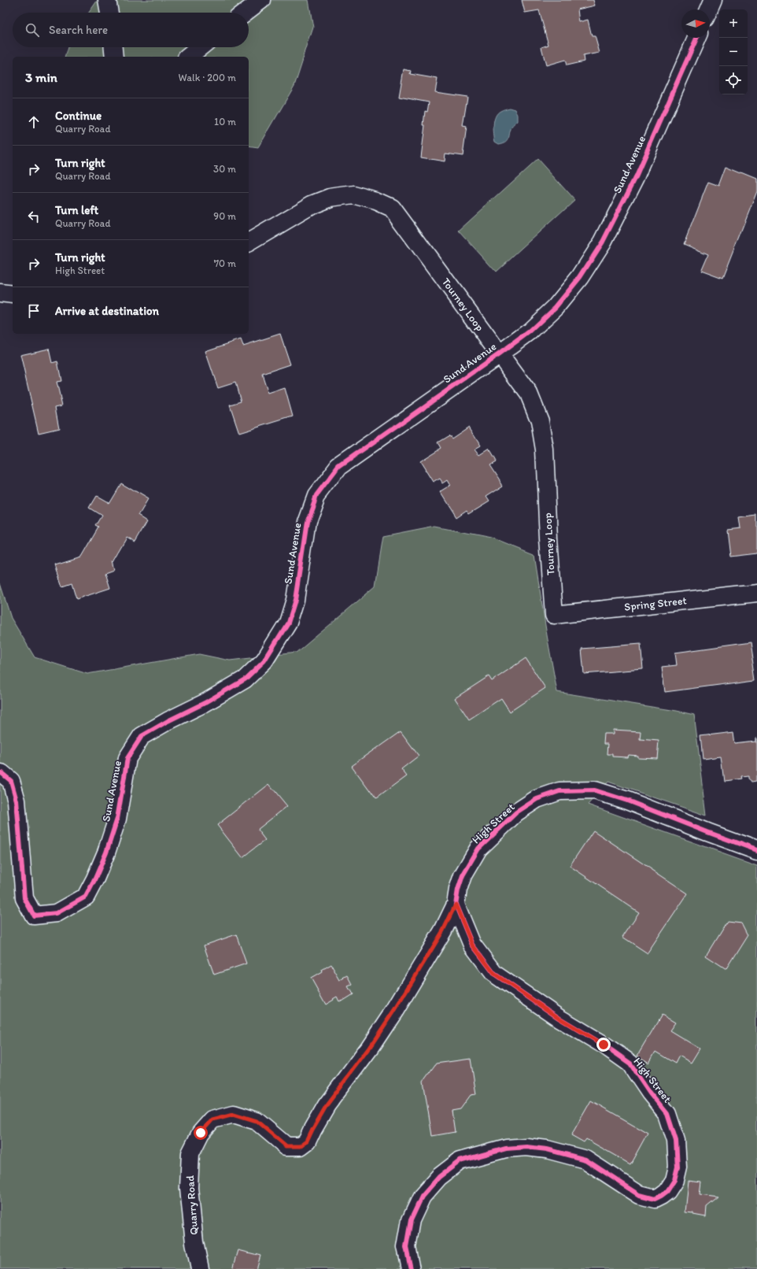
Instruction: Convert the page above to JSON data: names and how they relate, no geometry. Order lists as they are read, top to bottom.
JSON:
{
  "streets": {
    "street": [
      "Sund Avenue",
      "Tourney Loop",
      "Spring Street",
      "High Street",
      "Quarry Road"
    ]
  },
  "crossings": [
    ["Sund Avenue", "Tourney Loop"],
    ["Tourney Loop", "Spring Street"],
    ["High Street", "Quarry Road"]
  ],
  "north": "right",
  "page": {
    "map_buttons": ["+", "−"],
    "search": "Search here",
    "heading": ["3 min", "Walk · 200 m"],
    "list": [
      ["Continue", "Quarry Road", "10 m"],
      ["Turn right", "Quarry Road", "30 m"],
      ["Turn left", "Quarry Road", "90 m"],
      ["Turn right", "High Street", "70 m"],
      "Arrive at destination"
    ]
  }
}
